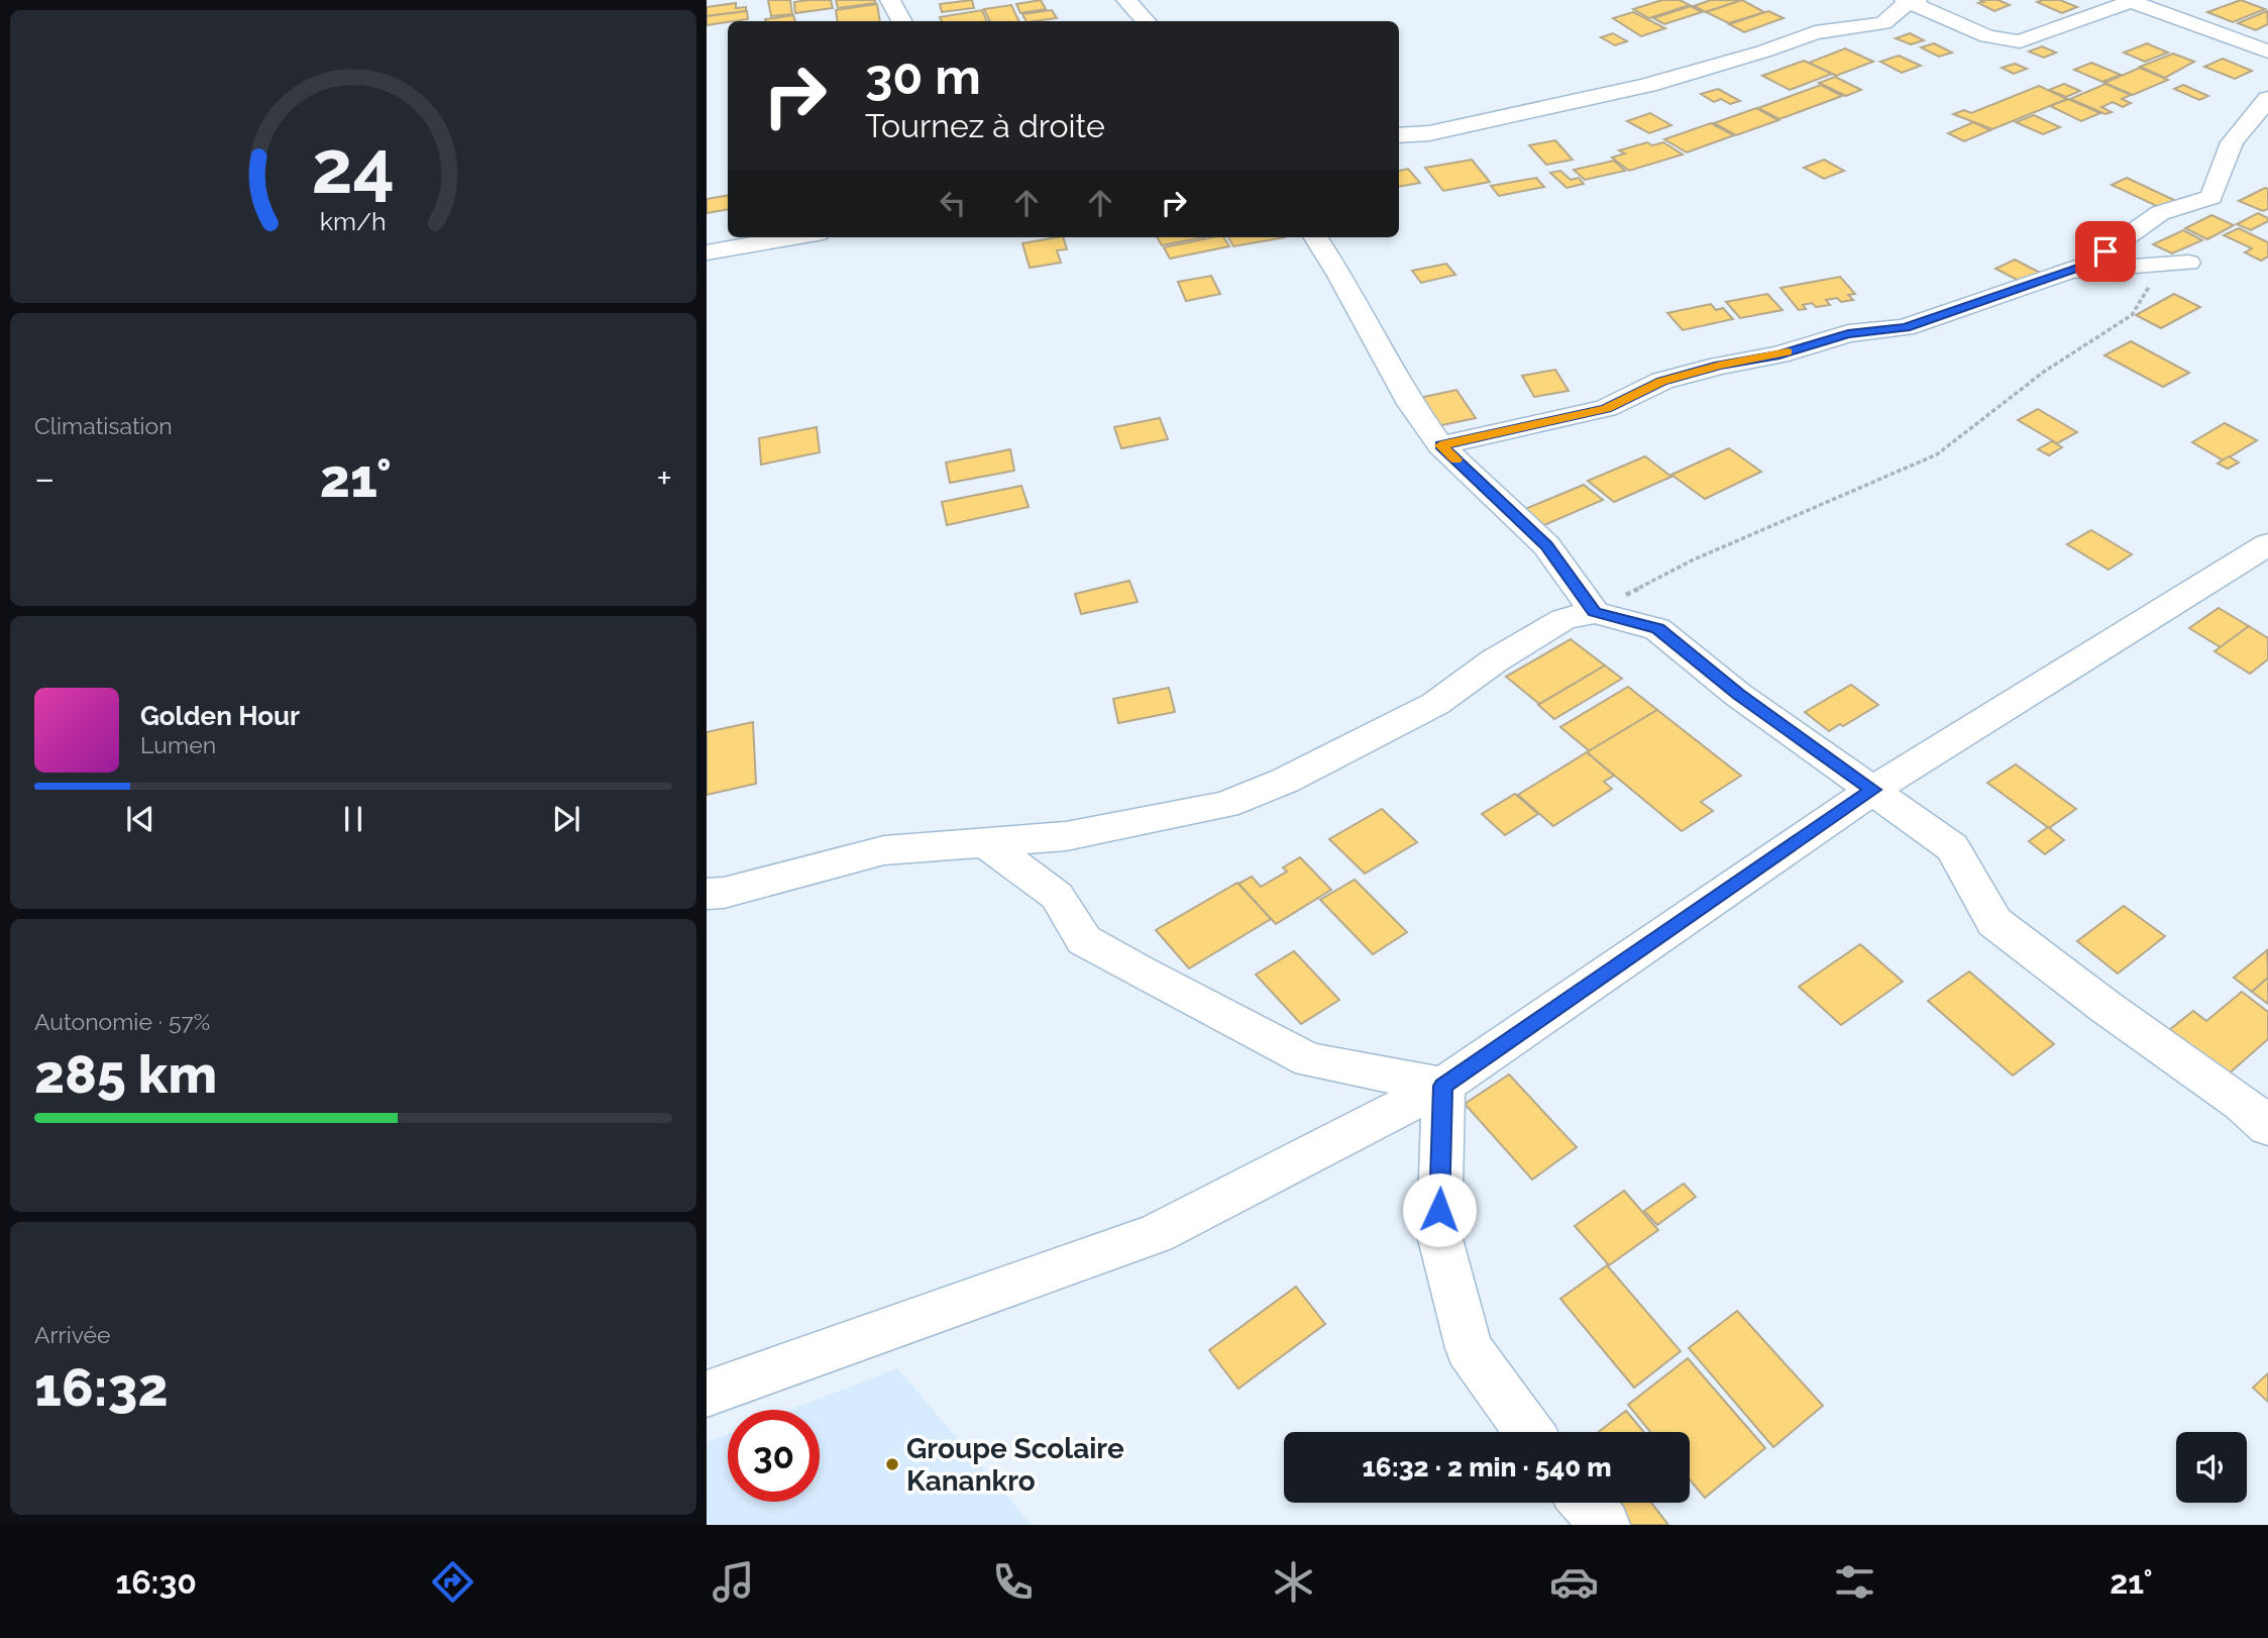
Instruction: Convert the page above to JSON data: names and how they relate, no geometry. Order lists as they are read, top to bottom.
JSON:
{
  "places": ["Groupe Scolaire Kanankro"],
  "page": {
    "turn": ["30 m", "Tournez à droite"],
    "tile": [
      "Climatisation",
      ["Autonomie · 57%", "285 km"],
      ["Arrivée", "16:32"]
    ],
    "heat": ["−", "21°", "+"],
    "song": ["Golden Hour", "Lumen"],
    "limit": "30",
    "trip": "16:32 · 2 min · 540 m",
    "tabs": ["16:30", "21°"],
    "gauge": ["24", "km/h"]
  }
}
